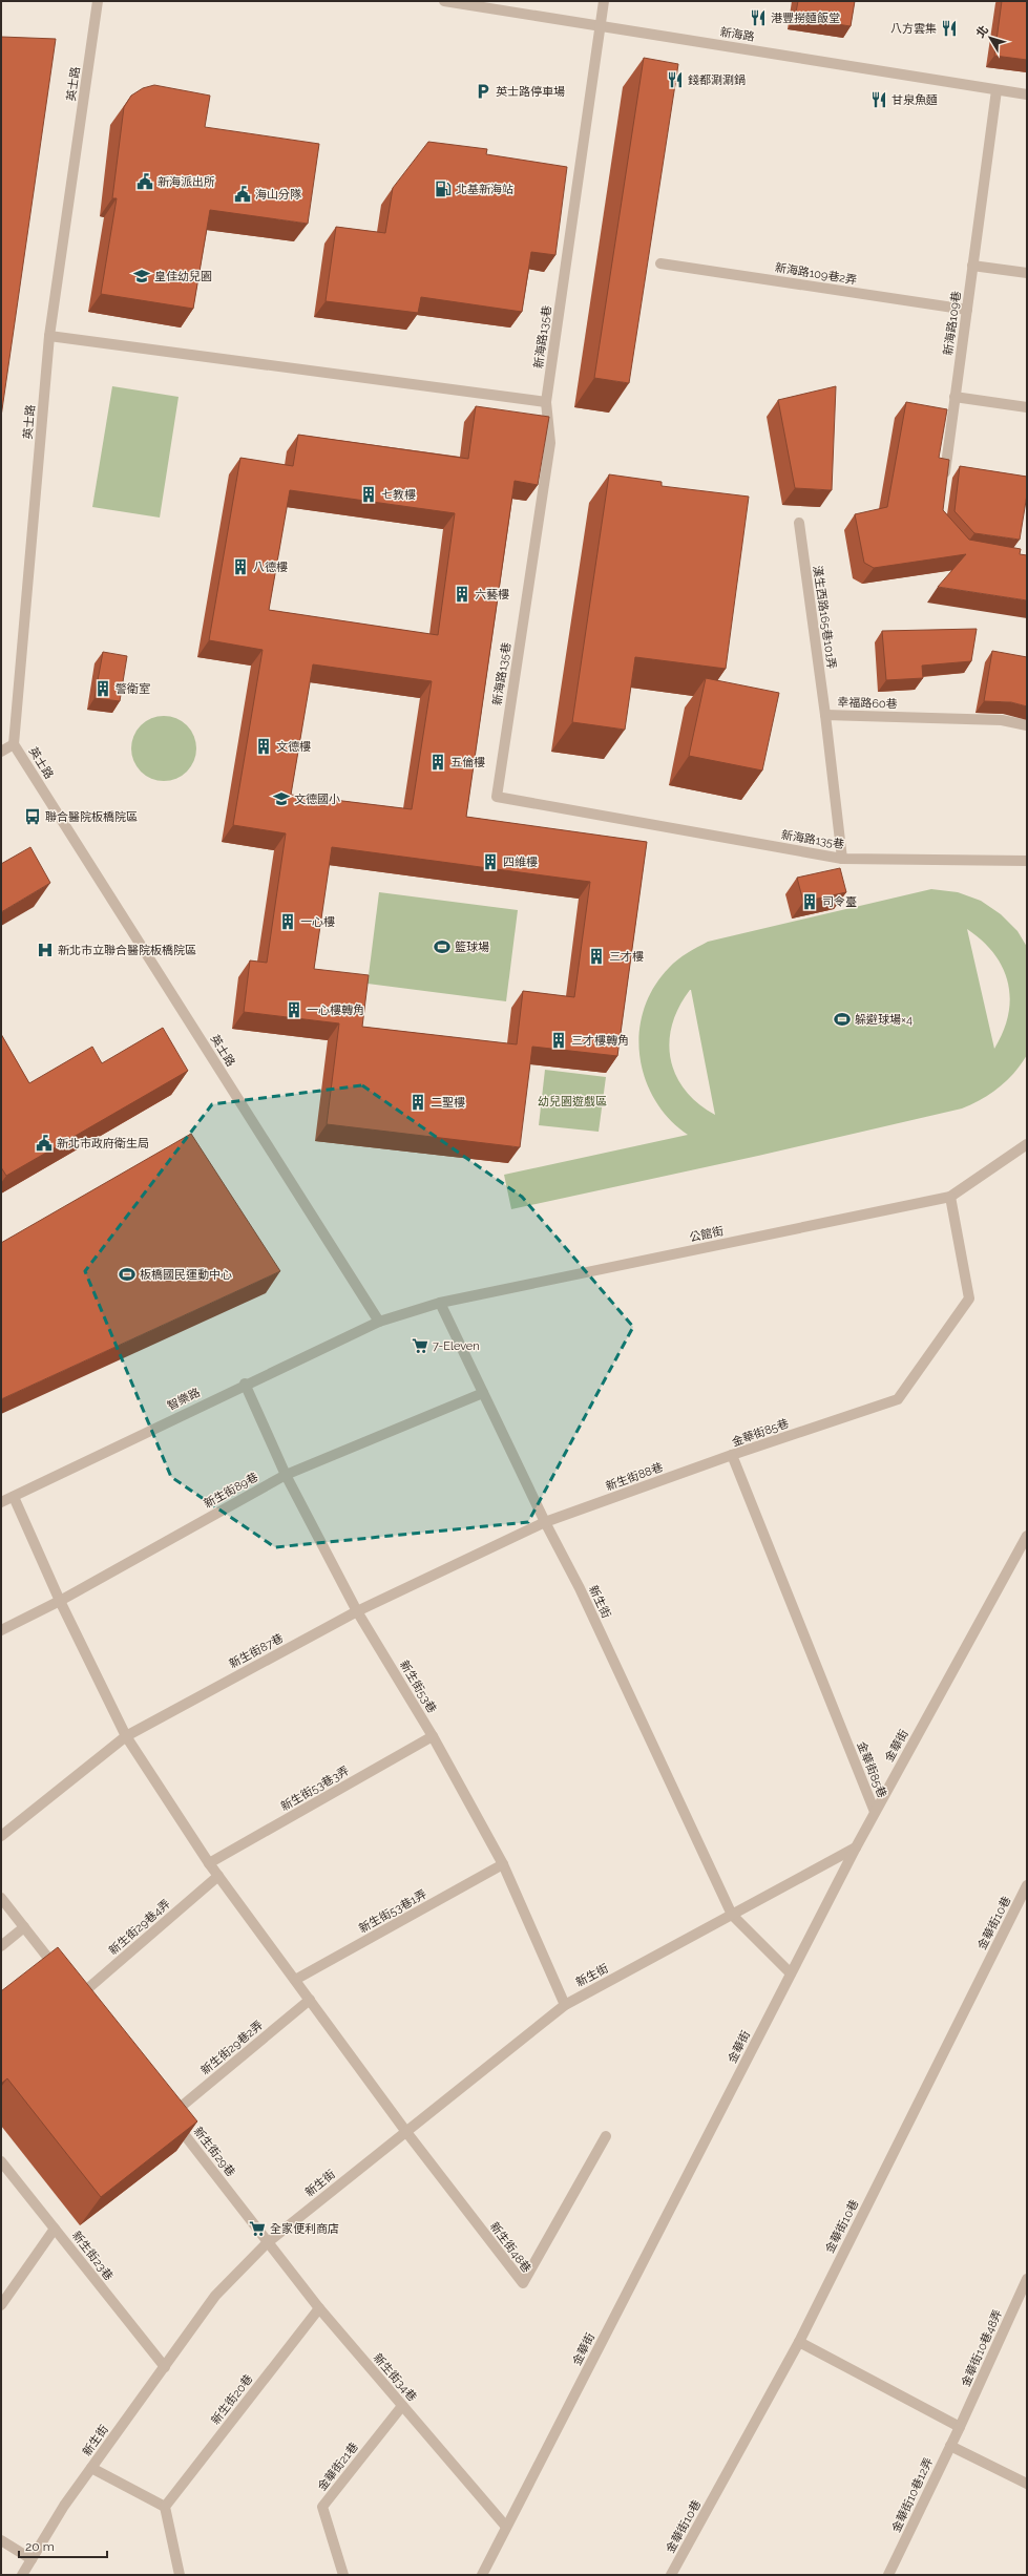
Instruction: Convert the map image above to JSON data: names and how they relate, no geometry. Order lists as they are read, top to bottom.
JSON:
{
  "streets": {
    "street": [
      "新海路",
      "英士路",
      "新海路109巷2弄",
      "新海路109巷",
      "新海路135巷",
      "漢生西路165巷101弄",
      "幸福路60巷",
      "公館街",
      "智樂路",
      "金華街85巷",
      "新生街88巷",
      "新生街89巷",
      "新生街",
      "新生街87巷",
      "新生街53巷",
      "金華街",
      "新生街53巷3弄",
      "新生街53巷1弄",
      "金華街10巷",
      "新生街29巷4弄",
      "新生街29巷2弄",
      "新生街29巷",
      "新生街48巷",
      "新生街23巷",
      "金華街10巷48弄",
      "新生街34巷",
      "新生街20巷",
      "金華街21巷",
      "金華街10巷12弄"
    ]
  },
  "crossings": [
    ["新海路", "新海路109巷"],
    ["新海路", "新海路135巷"],
    ["英士路", "公館街"],
    ["英士路", "智樂路"],
    ["新海路109巷2弄", "新海路109巷"],
    ["新海路135巷", "幸福路60巷"],
    ["漢生西路165巷101弄", "幸福路60巷"],
    ["公館街", "智樂路"],
    ["公館街", "金華街85巷"],
    ["公館街", "新生街"],
    ["智樂路", "新生街53巷"],
    ["金華街85巷", "新生街88巷"],
    ["金華街85巷", "金華街"],
    ["新生街88巷", "新生街"],
    ["新生街88巷", "新生街87巷"],
    ["新生街89巷", "新生街"],
    ["新生街89巷", "新生街53巷"],
    ["新生街", "新生街87巷"],
    ["新生街", "新生街53巷"],
    ["新生街", "金華街"],
    ["新生街", "新生街29巷"],
    ["新生街", "新生街48巷"],
    ["新生街", "新生街23巷"],
    ["新生街", "新生街34巷"],
    ["新生街87巷", "新生街53巷"],
    ["新生街53巷", "新生街53巷3弄"],
    ["新生街53巷", "新生街53巷1弄"],
    ["金華街", "新生街34巷"],
    ["新生街29巷2弄", "新生街29巷"],
    ["新生街29巷", "新生街34巷"],
    ["金華街10巷48弄", "金華街10巷12弄"],
    ["新生街34巷", "新生街20巷"],
    ["新生街34巷", "金華街21巷"]
  ],
  "parks": ["幼兒園遊戲區"],
  "places": {
    "restaurant": [
      "港豐撈麵飯堂",
      "八方雲集",
      "錢都涮涮鍋",
      "甘泉魚麵"
    ],
    "parking": ["英士路停車場"],
    "public building": ["新海派出所", "海山分隊", "新北市政府衛生局"],
    "fuel station": ["北基新海站"],
    "school or university": ["皇佳幼兒園", "文德國小"],
    "building": [
      "七教樓",
      "八德樓",
      "六藝樓",
      "警衛室",
      "文德樓",
      "五倫樓",
      "四維樓",
      "司令臺",
      "一心樓",
      "三才樓",
      "一心樓轉角",
      "三才樓轉角",
      "二聖樓"
    ],
    "bus stop": ["聯合醫院板橋院區"],
    "sports": ["籃球場", "躲避球場×4", "板橋國民運動中心"],
    "hospital": ["新北市立聯合醫院板橋院區"],
    "supermarket": ["7-Eleven", "全家便利商店"]
  },
  "scale_bar": "20 m",
  "north": "top left"
}
